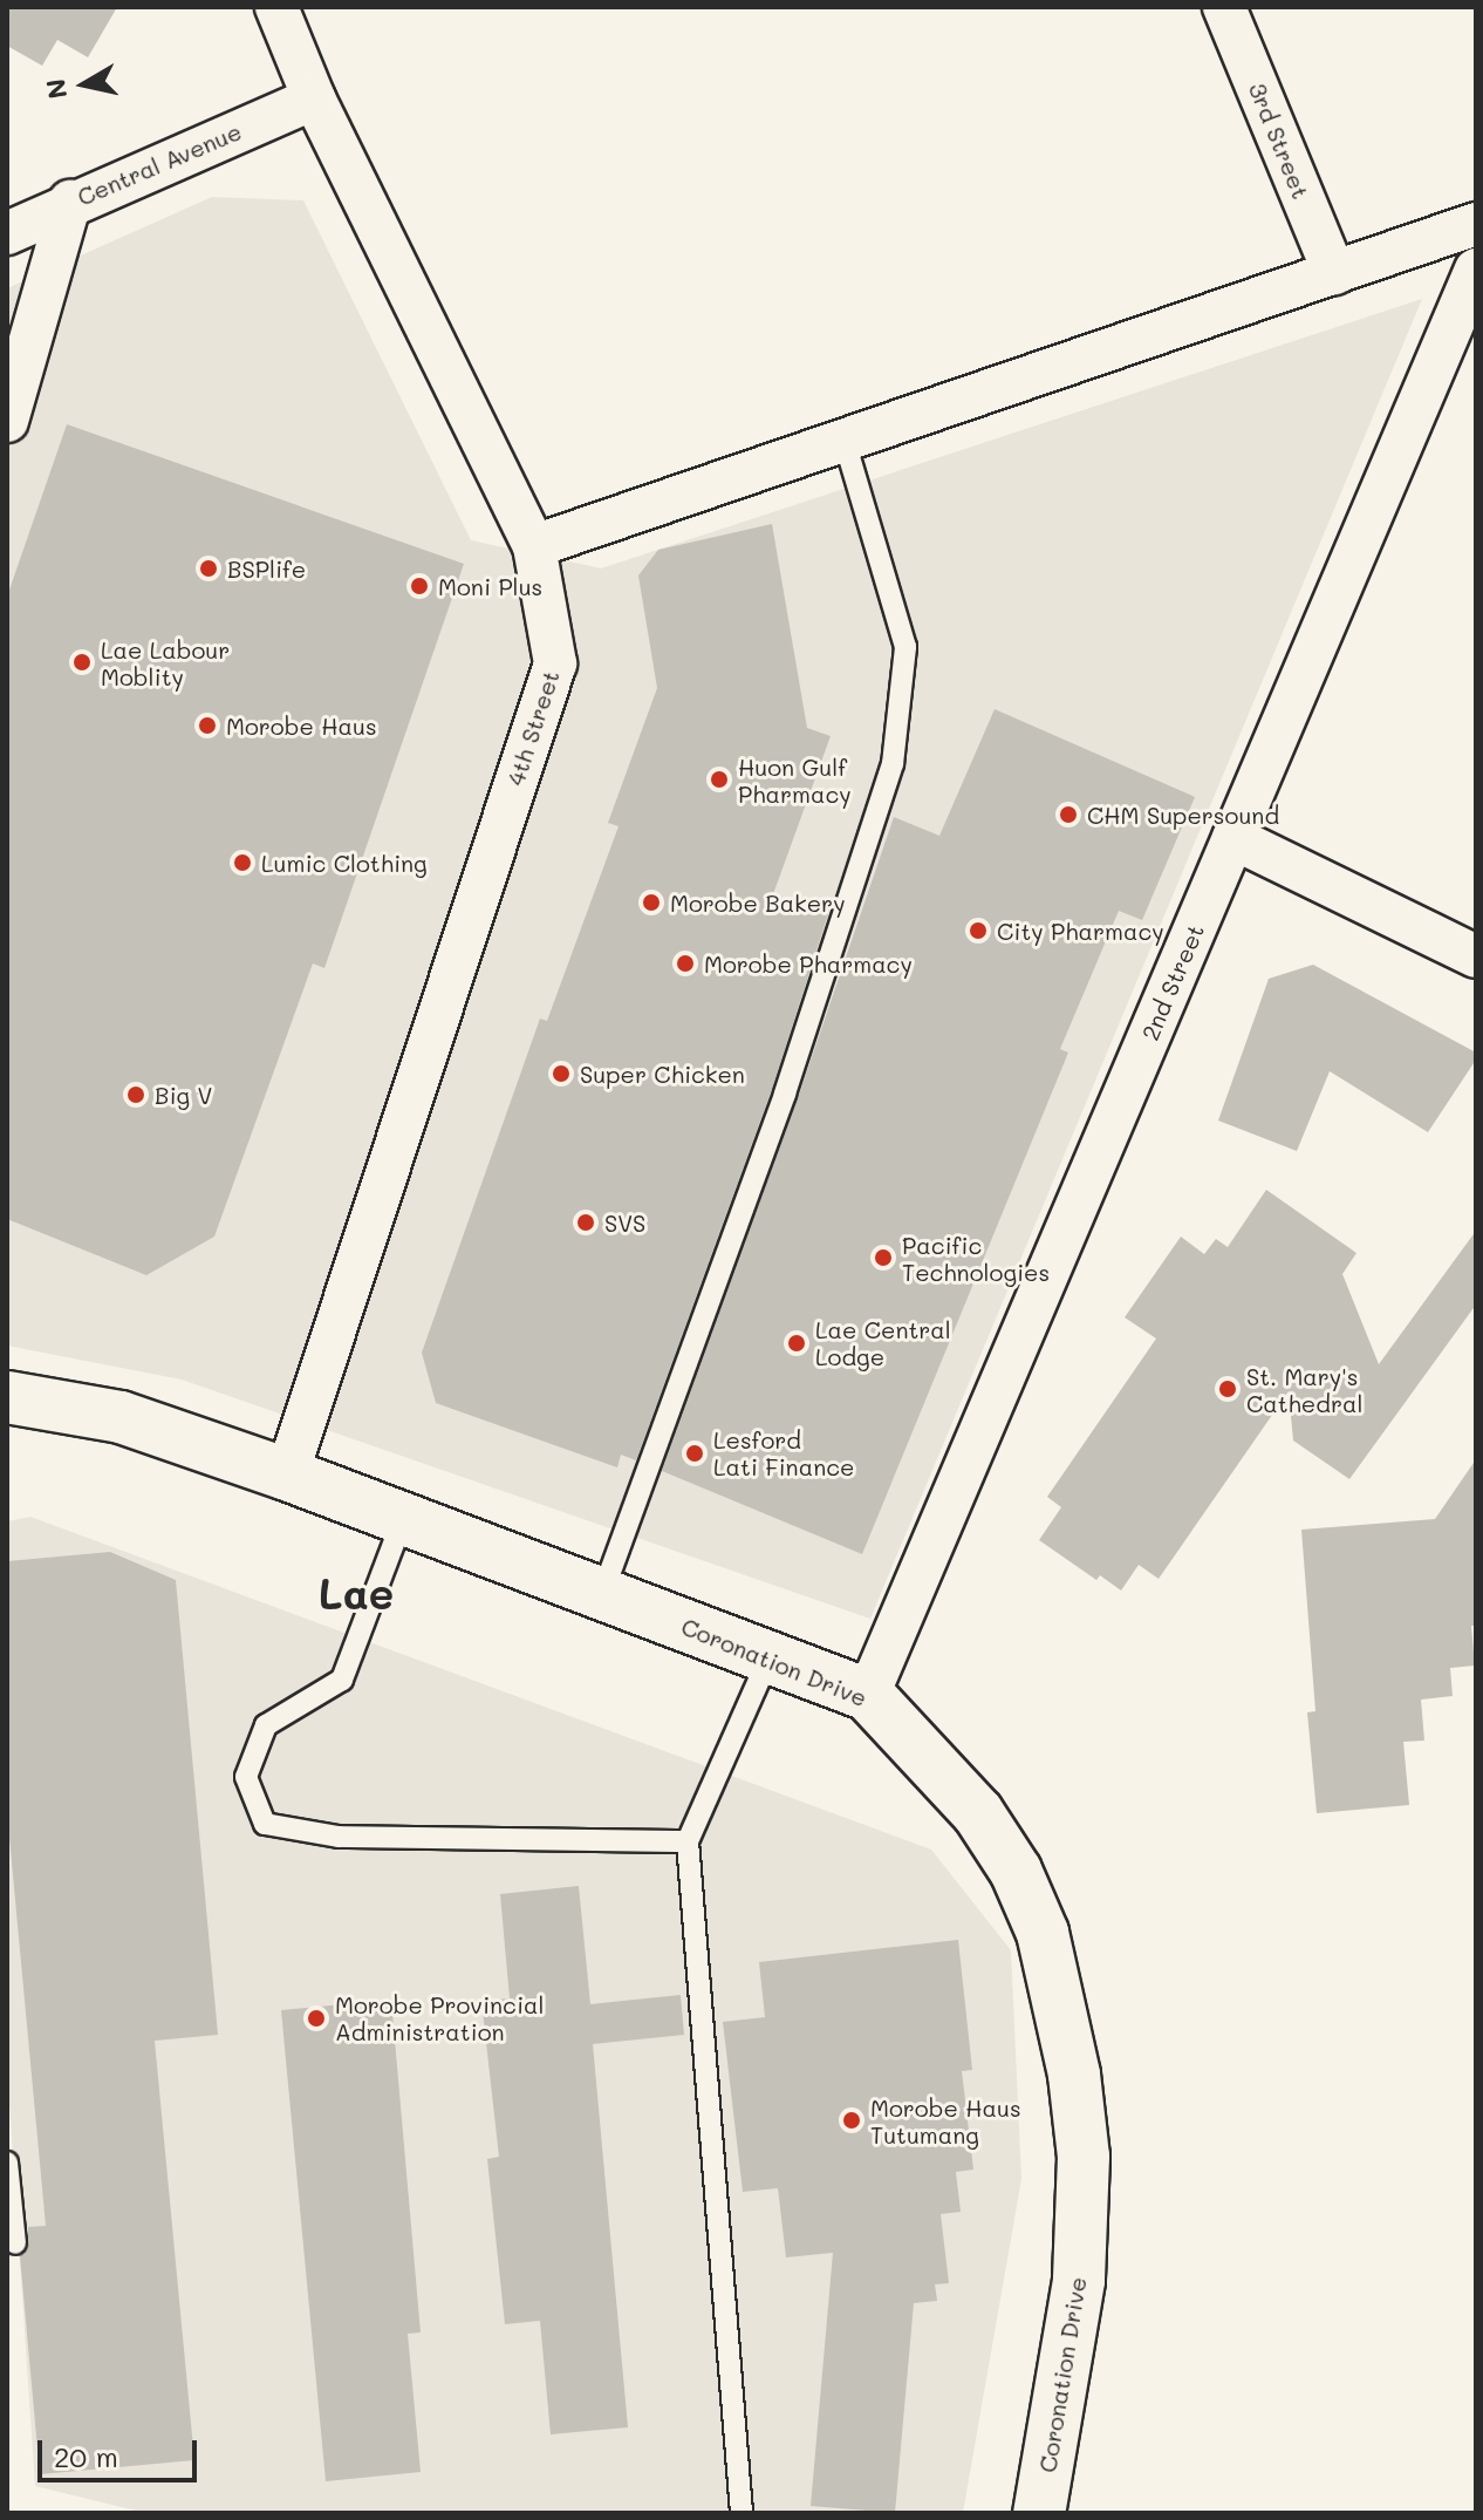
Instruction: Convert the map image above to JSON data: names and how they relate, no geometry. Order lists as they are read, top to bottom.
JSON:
{
  "streets": {
    "street": [
      "3rd Street",
      "Central Avenue",
      "4th Street",
      "2nd Street",
      "Coronation Drive"
    ]
  },
  "crossings": [
    ["Central Avenue", "4th Street"],
    ["4th Street", "Coronation Drive"],
    ["2nd Street", "Coronation Drive"]
  ],
  "districts": ["Lae"],
  "places": [
    "BSPlife",
    "Moni Plus",
    "Lae Labour Moblity",
    "Morobe Haus",
    "Huon Gulf Pharmacy",
    "CHM Supersound",
    "Lumic Clothing",
    "Morobe Bakery",
    "City Pharmacy",
    "Morobe Pharmacy",
    "Super Chicken",
    "Big V",
    "SVS",
    "Pacific Technologies",
    "Lae Central Lodge",
    "St. Mary's Cathedral",
    "Lesford Lati Finance",
    "Morobe Provincial Administration",
    "Morobe Haus Tutumang"
  ],
  "scale_bar": "20 m",
  "north": "left"
}
